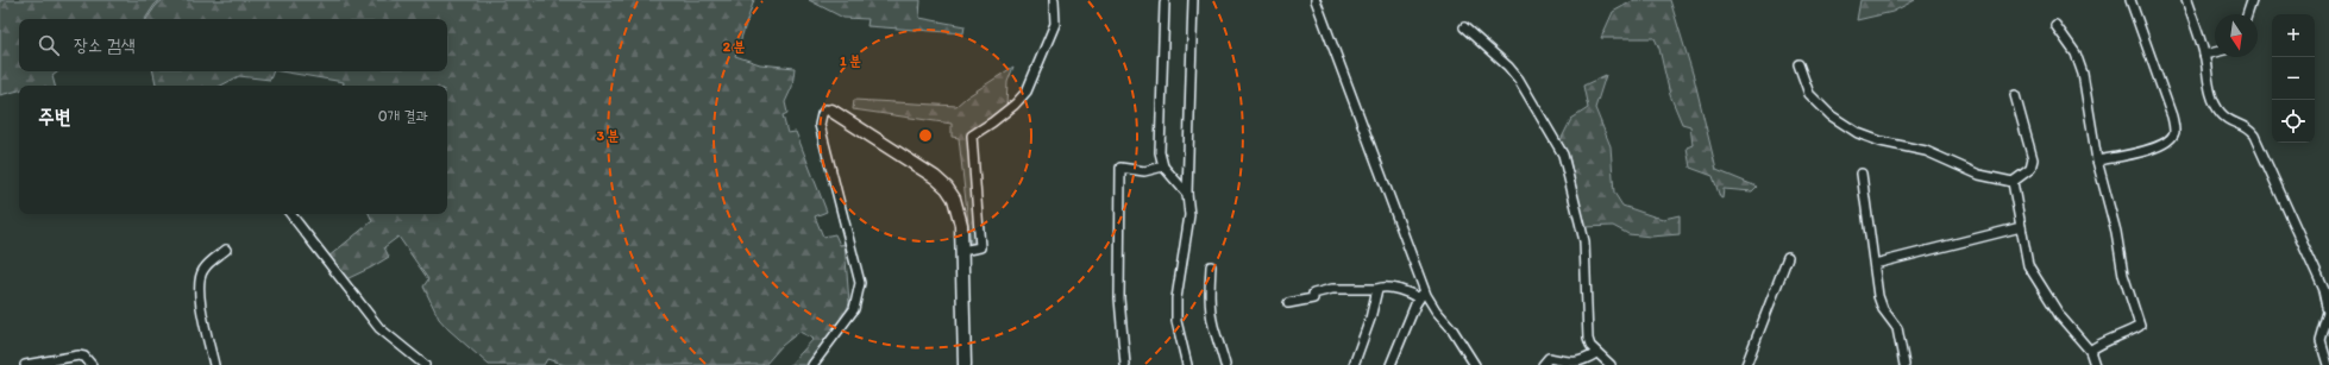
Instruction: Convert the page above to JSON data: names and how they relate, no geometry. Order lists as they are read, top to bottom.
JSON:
{
  "north": "bottom",
  "page": {
    "map_buttons": ["+", "−"],
    "search": "장소 검색",
    "heading": ["주변", "0개 결과"]
  },
  "rings": ["2 분", "1 분", "3 분"]
}
